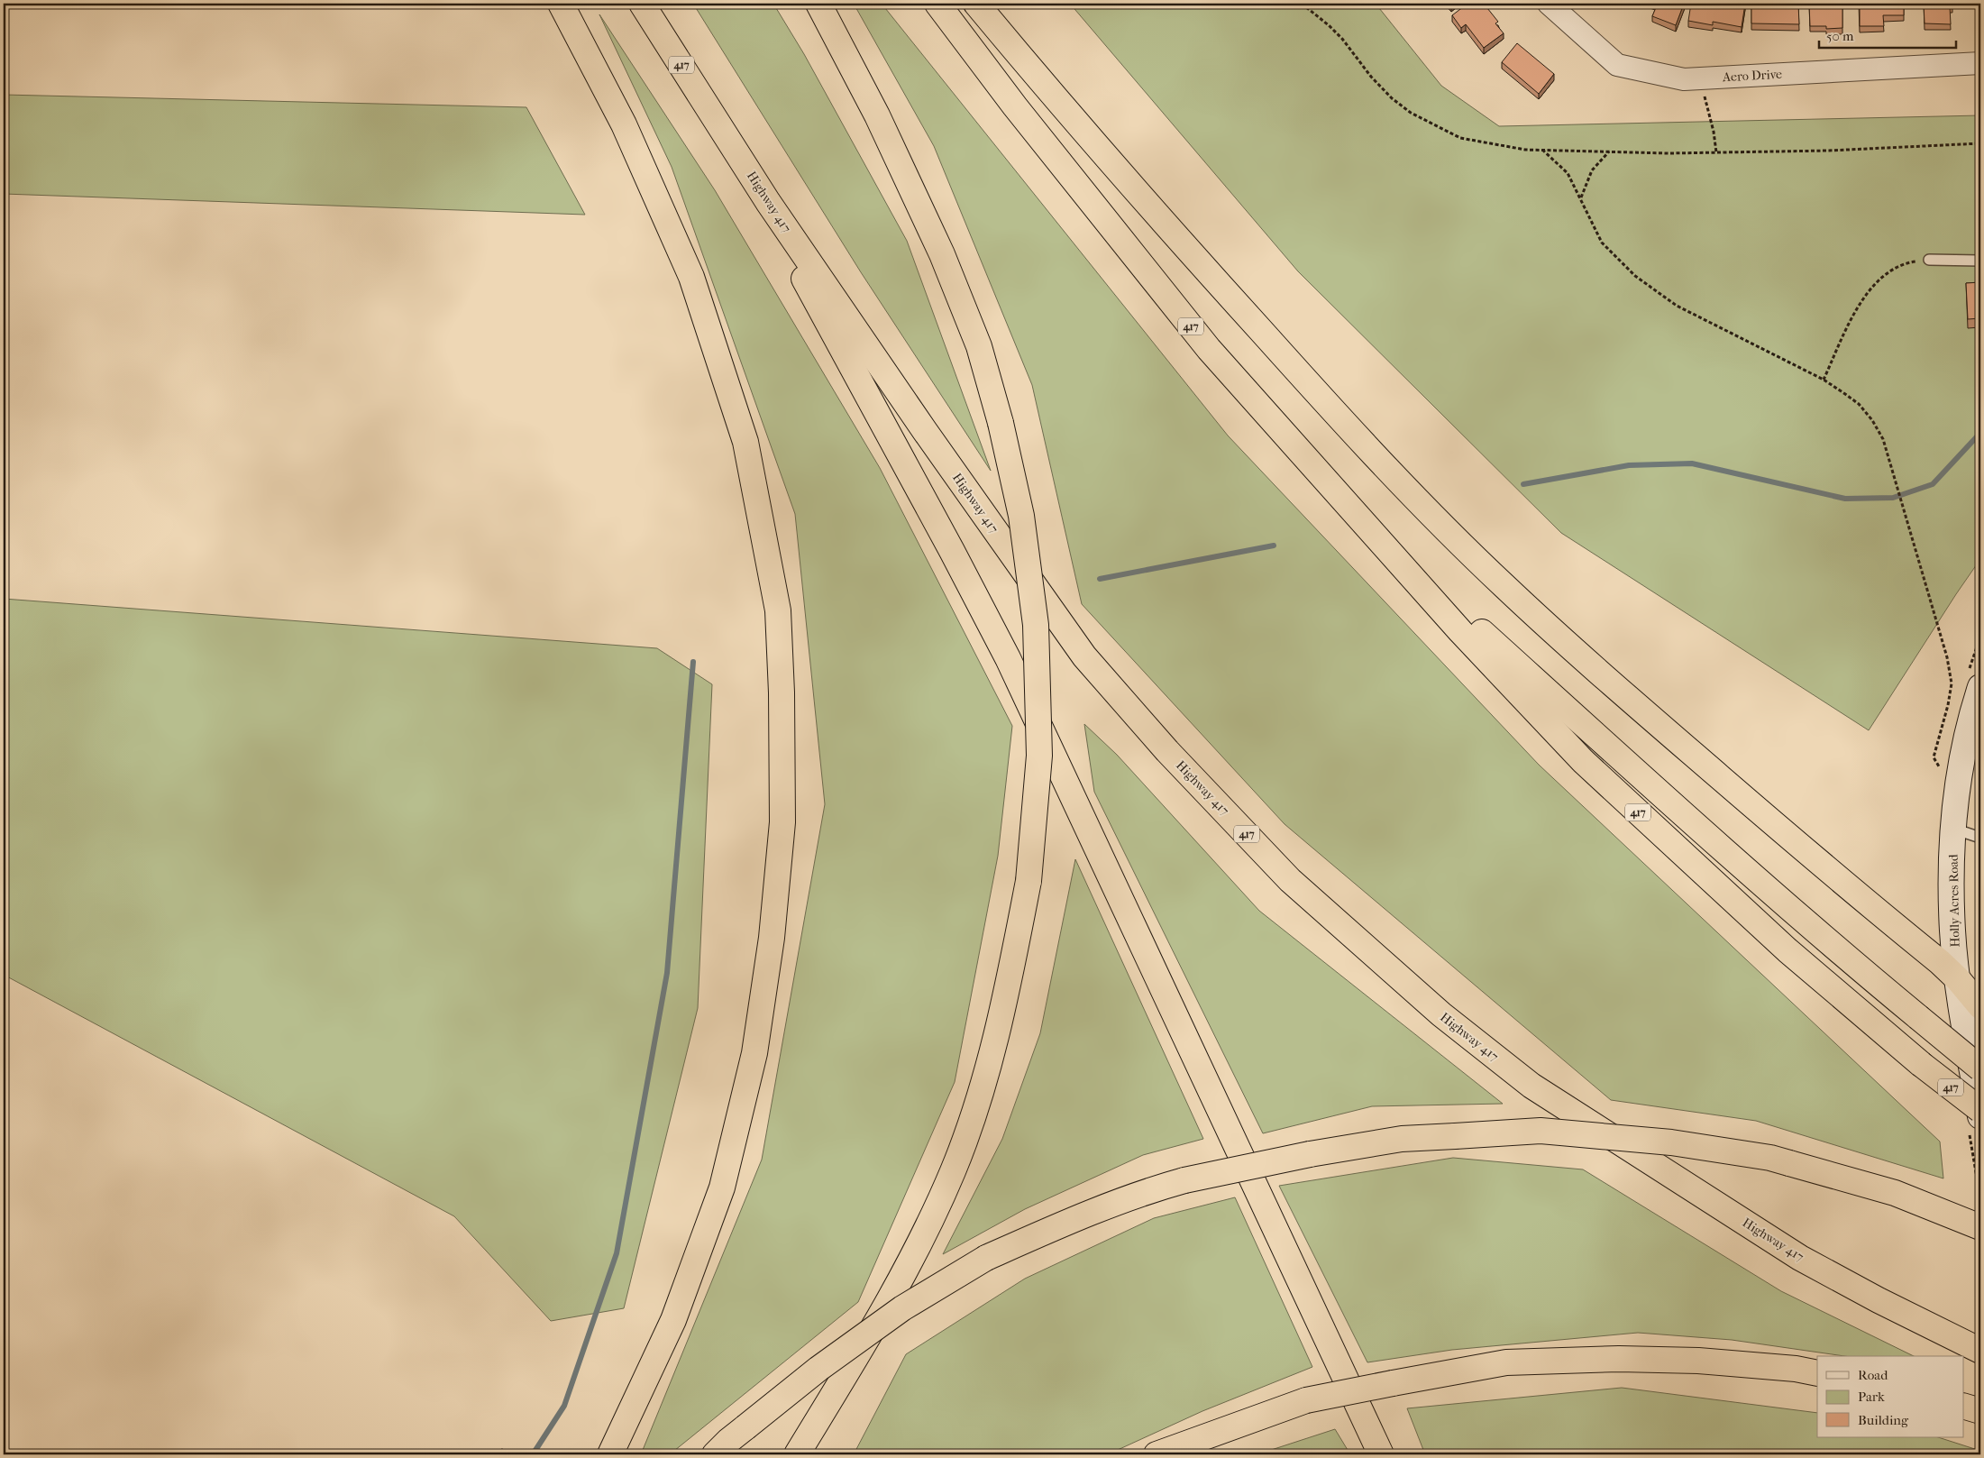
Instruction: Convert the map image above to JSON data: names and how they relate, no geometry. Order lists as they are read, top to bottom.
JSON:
{
  "streets": {
    "highway": ["417", "Highway 417"],
    "main road": ["Holly Acres Road"],
    "street": ["Aero Drive"]
  },
  "legend": ["Road", "Park", "Building"],
  "scale_bar": "50 m"
}
